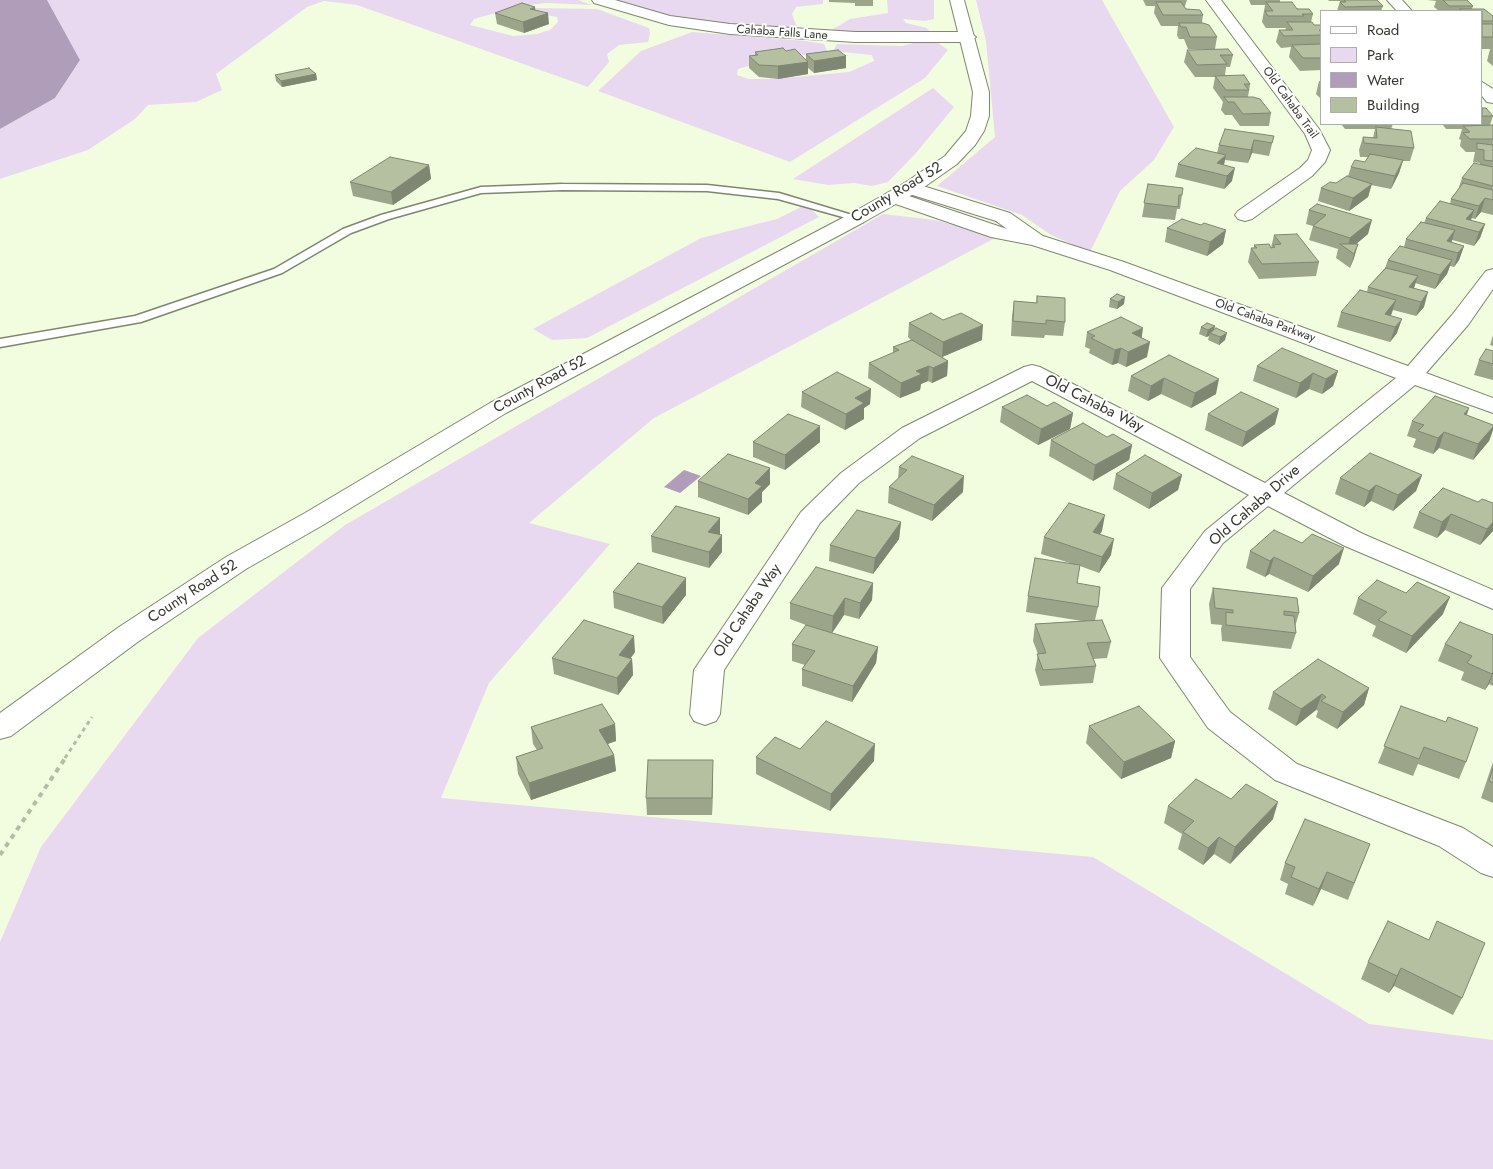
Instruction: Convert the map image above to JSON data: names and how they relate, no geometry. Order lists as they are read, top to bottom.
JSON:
{
  "streets": {
    "street": [
      "Cahaba Falls Lane",
      "Old Cahaba Trail",
      "County Road 52",
      "Old Cahaba Parkway",
      "Old Cahaba Way",
      "Old Cahaba Drive"
    ]
  },
  "crossings": [
    ["Cahaba Falls Lane", "County Road 52"],
    ["County Road 52", "Old Cahaba Parkway"],
    ["Old Cahaba Parkway", "Old Cahaba Drive"],
    ["Old Cahaba Way", "Old Cahaba Drive"]
  ],
  "legend": [
    "Road",
    "Park",
    "Water",
    "Building"
  ]
}
